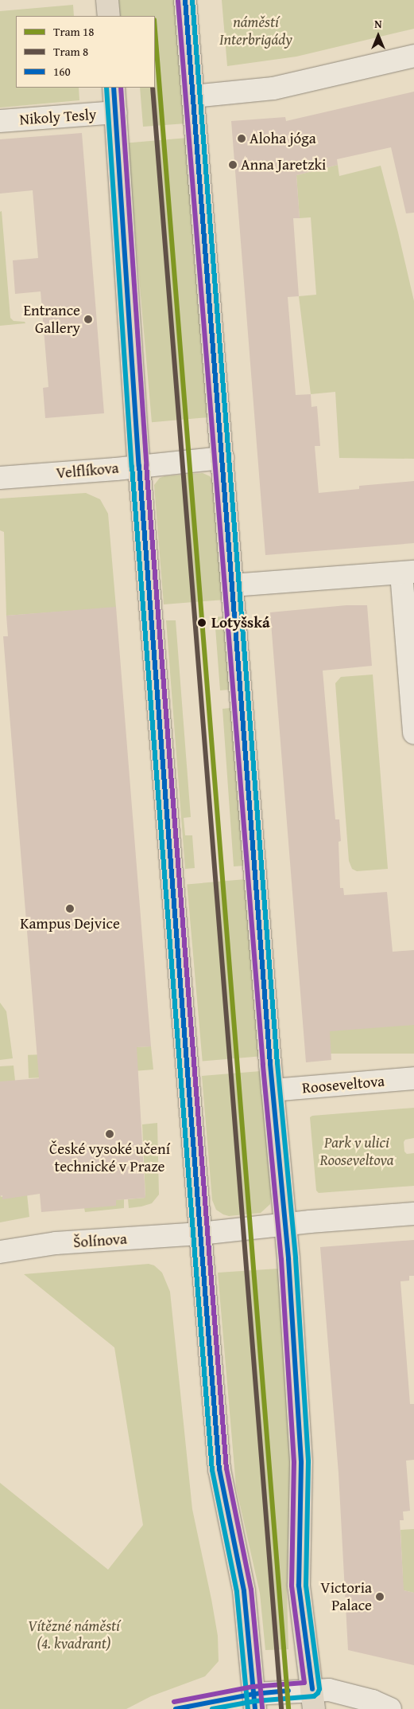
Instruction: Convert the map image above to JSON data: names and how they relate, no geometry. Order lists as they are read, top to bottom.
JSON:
{
  "streets": {
    "street": [
      "Nikoly Tesly",
      "Velflíkova",
      "Rooseveltova",
      "Šolínova"
    ]
  },
  "parks": ["náměstí Interbrigády", "Park v ulici Rooseveltova", "Vítězné náměstí (4. kvadrant)"],
  "places": [
    "Aloha jóga",
    "Anna Jaretzki",
    "Entrance Gallery",
    "Lotyšská",
    "Kampus Dejvice",
    "České vysoké učení technické v Praze",
    "Victoria Palace"
  ],
  "lines": ["transit line 160", "tram line 18", "tram line 8"],
  "legend": ["Tram 18", "Tram 8", "160"],
  "north": "top"
}
